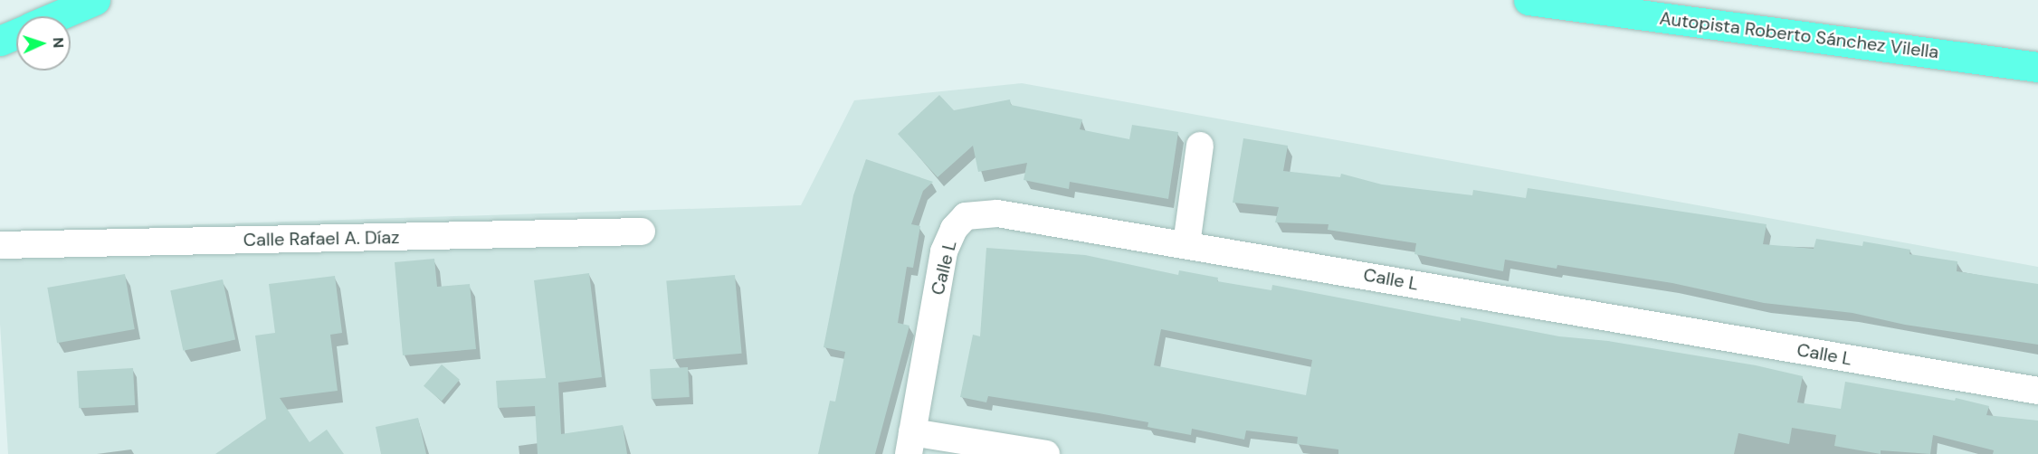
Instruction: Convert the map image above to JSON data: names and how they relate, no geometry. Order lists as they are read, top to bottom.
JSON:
{
  "streets": {
    "highway": ["Autopista Roberto Sánchez Vilella"],
    "street": ["Calle Rafael A. Díaz", "Calle L"]
  },
  "north": "right"
}
